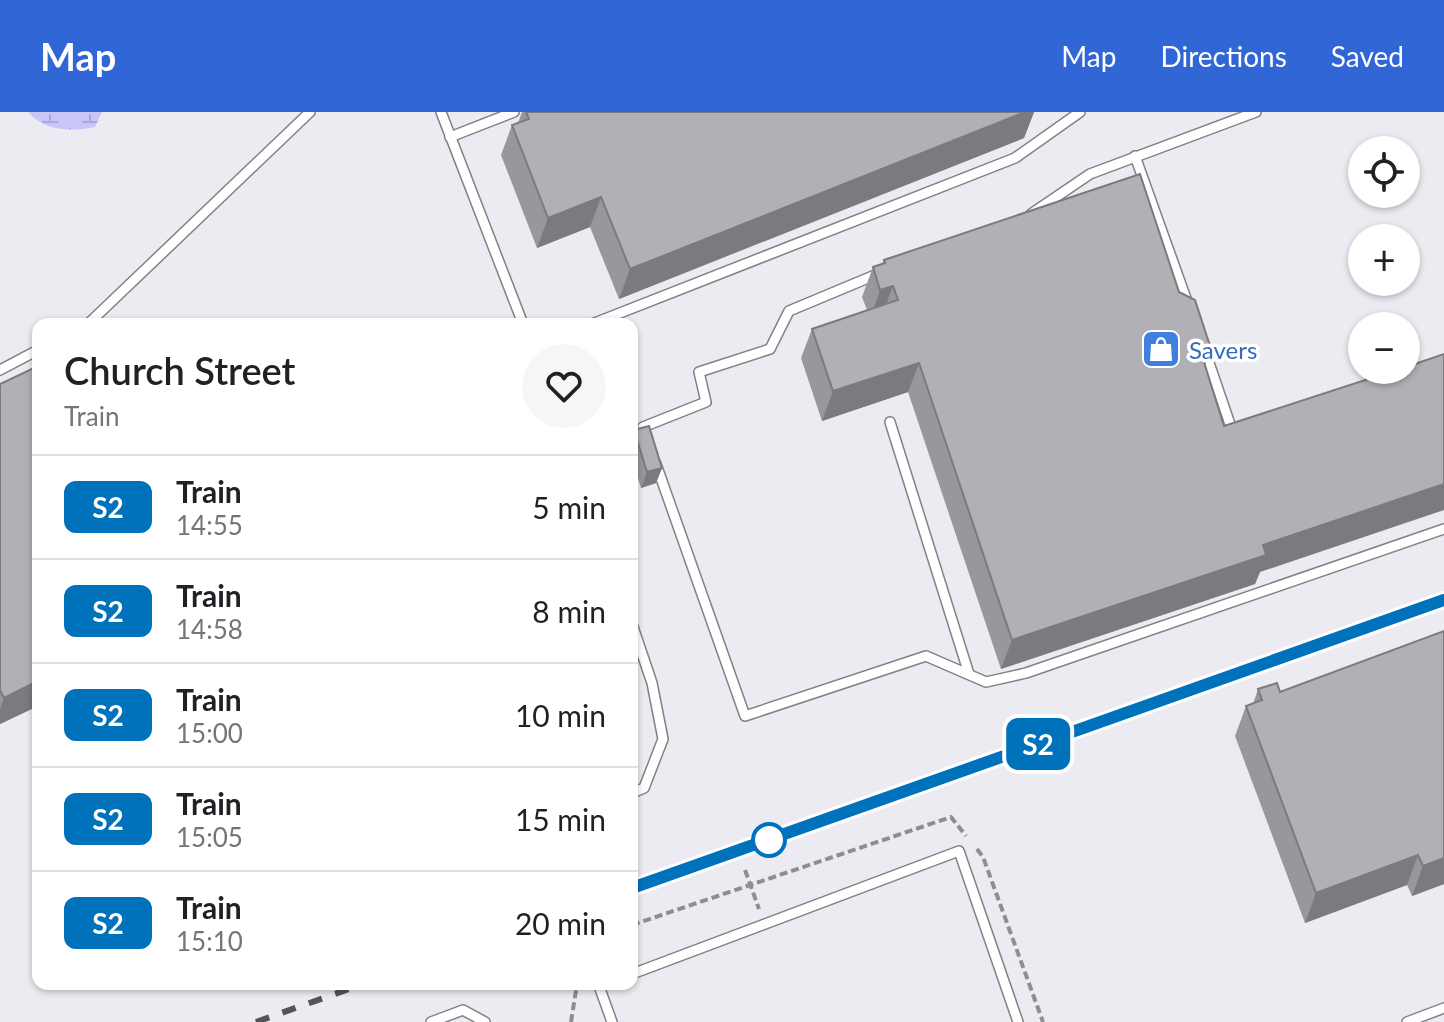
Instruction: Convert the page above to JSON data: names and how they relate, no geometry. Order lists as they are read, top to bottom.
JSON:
{
  "places": {
    "shop": ["Savers"]
  },
  "page": {
    "header": "Map",
    "nav": ["Map", "Directions", "Saved"],
    "on_map": "S2",
    "map_buttons": ["+", "−"],
    "heading": ["Church Street", "Train"],
    "list": [
      {
        "mark": "S2",
        "name": "Train",
        "note": "14:55",
        "value": "5 min"
      },
      {
        "mark": "S2",
        "name": "Train",
        "note": "14:58",
        "value": "8 min"
      },
      {
        "mark": "S2",
        "name": "Train",
        "note": "15:00",
        "value": "10 min"
      },
      {
        "mark": "S2",
        "name": "Train",
        "note": "15:05",
        "value": "15 min"
      },
      {
        "mark": "S2",
        "name": "Train",
        "note": "15:10",
        "value": "20 min"
      }
    ]
  }
}
